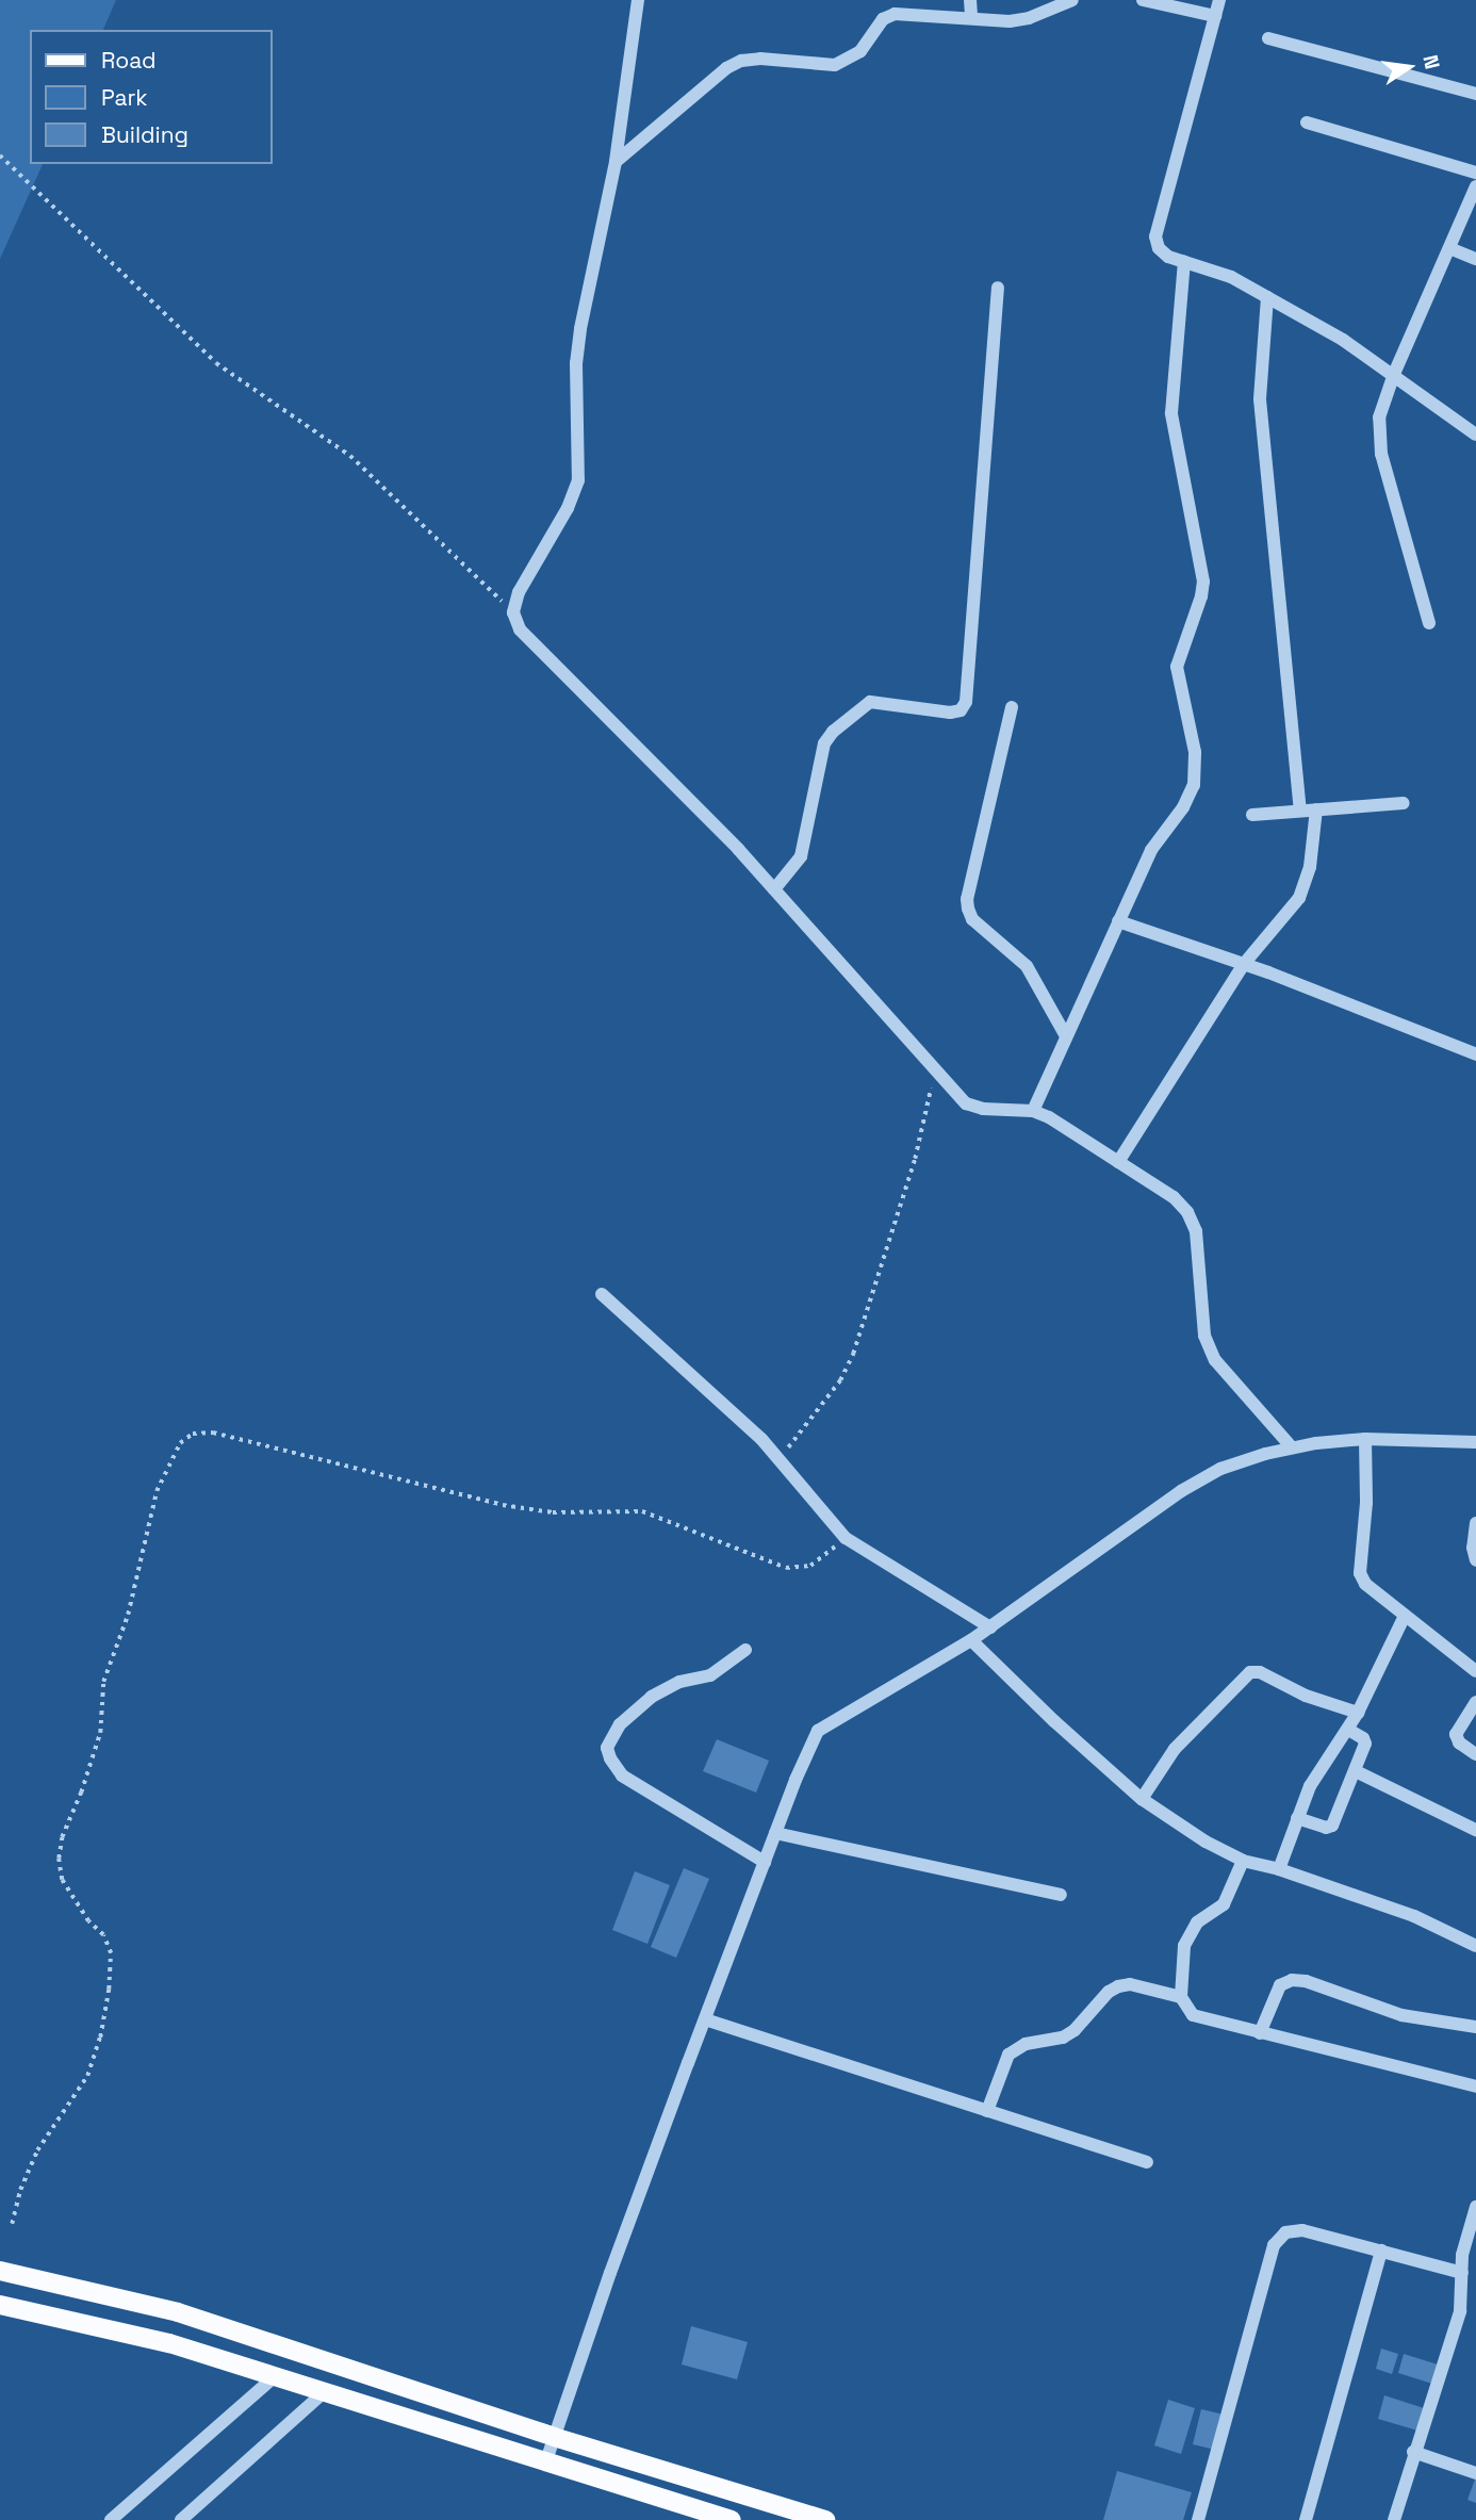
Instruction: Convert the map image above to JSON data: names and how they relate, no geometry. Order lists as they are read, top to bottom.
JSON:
{
  "legend": ["Road", "Park", "Building"],
  "north": "right"
}
